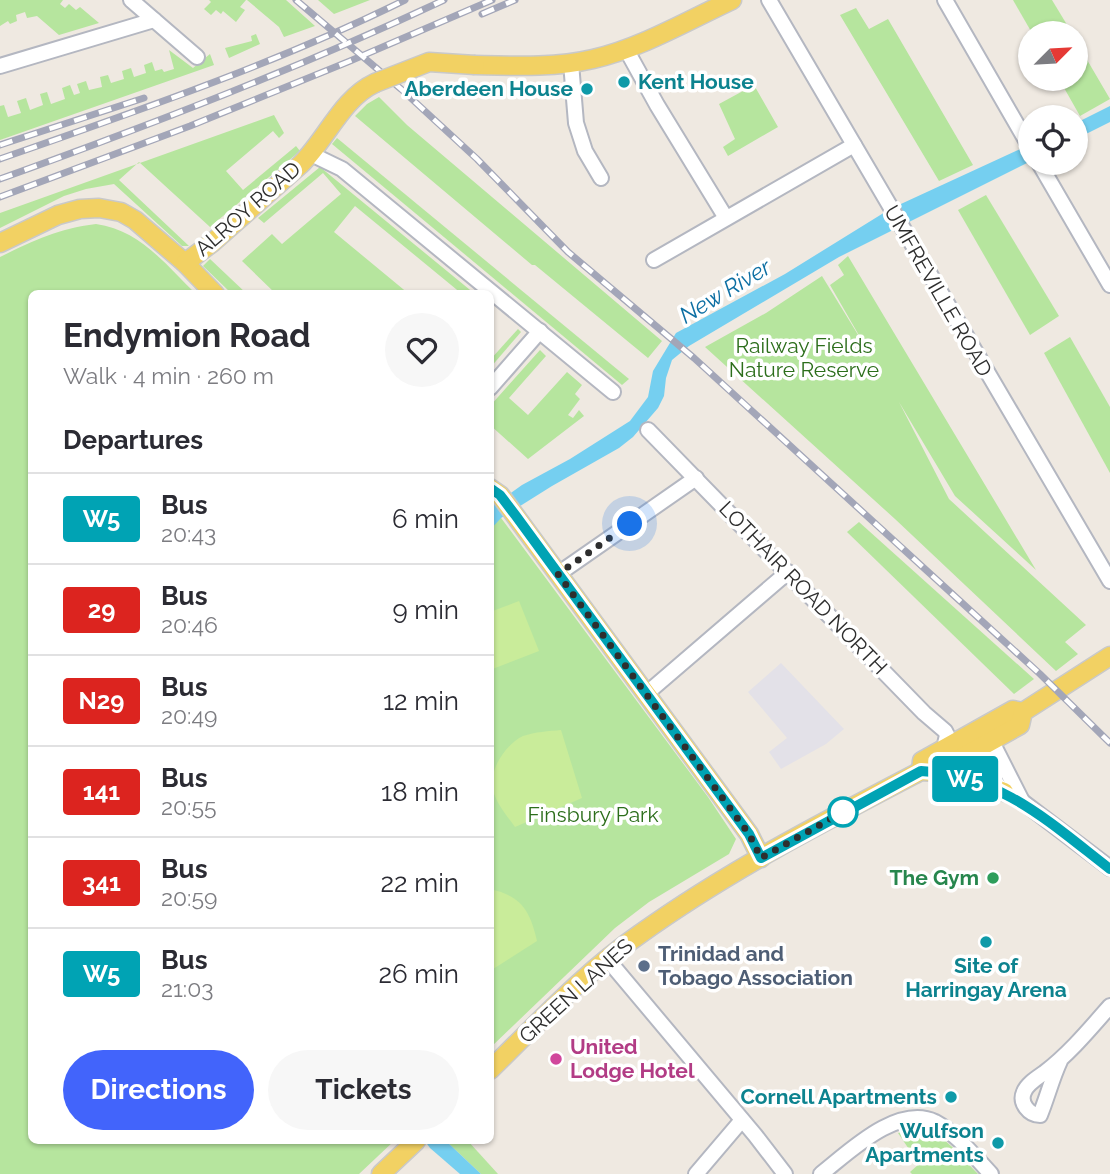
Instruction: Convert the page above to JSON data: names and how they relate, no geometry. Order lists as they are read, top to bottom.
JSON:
{
  "streets": {
    "main road": ["ALROY ROAD", "GREEN LANES"],
    "street": ["UMFREVILLE ROAD", "LOTHAIR ROAD NORTH"]
  },
  "crossings": [
    ["LOTHAIR ROAD NORTH", "GREEN LANES"]
  ],
  "water": ["New River"],
  "parks": ["Railway Fields Nature Reserve", "Finsbury Park"],
  "places": [
    "Kent House",
    "Aberdeen House",
    "The Gym",
    "Site of Harringay Arena",
    "Trinidad and Tobago Association",
    "United Lodge Hotel",
    "Cornell Apartments",
    "Wulfson Apartments"
  ],
  "lines": ["bus line W5"],
  "north": "top right",
  "page": {
    "on_map": "W5",
    "heading": [
      ["Endymion Road", "Walk · 4 min · 260 m"],
      "Departures"
    ],
    "list": [
      {
        "mark": "W5",
        "name": "Bus",
        "note": "20:43",
        "value": "6 min"
      },
      {
        "mark": "29",
        "name": "Bus",
        "note": "20:46",
        "value": "9 min"
      },
      {
        "mark": "N29",
        "name": "Bus",
        "note": "20:49",
        "value": "12 min"
      },
      {
        "mark": "141",
        "name": "Bus",
        "note": "20:55",
        "value": "18 min"
      },
      {
        "mark": "341",
        "name": "Bus",
        "note": "20:59",
        "value": "22 min"
      },
      {
        "mark": "W5",
        "name": "Bus",
        "note": "21:03",
        "value": "26 min"
      }
    ],
    "buttons": ["Directions", "Tickets"]
  }
}
